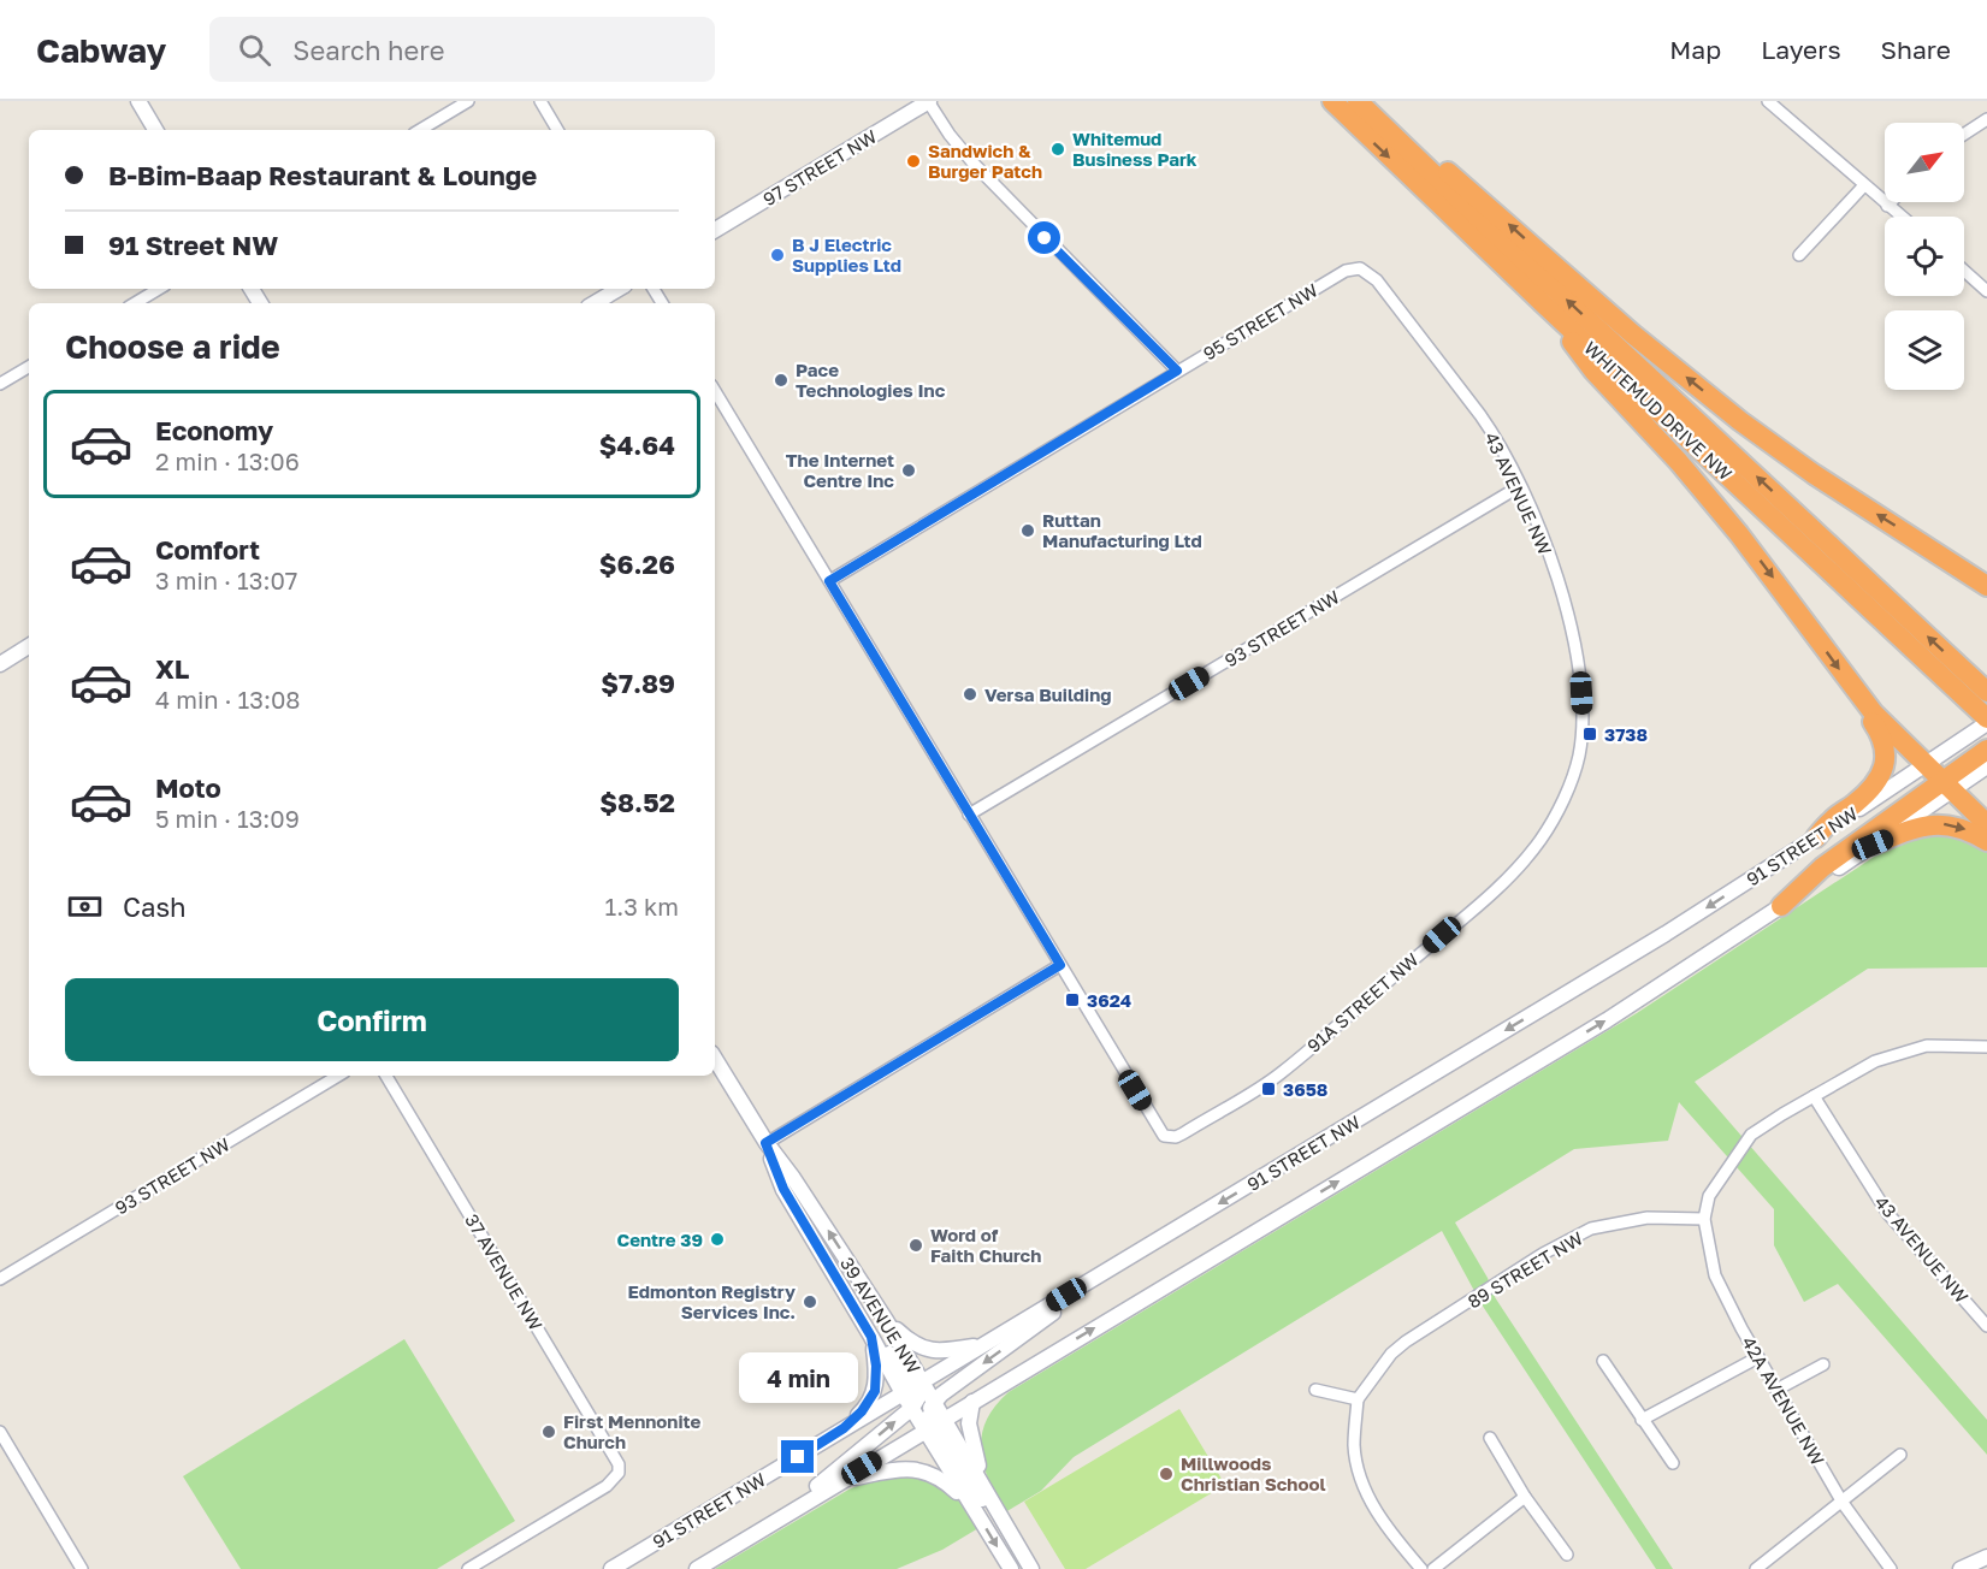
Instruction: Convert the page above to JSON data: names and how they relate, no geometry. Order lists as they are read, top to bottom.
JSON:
{
  "streets": {
    "highway": ["WHITEMUD DRIVE NW"],
    "main road": ["97 STREET NW", "91 STREET NW", "39 AVENUE NW"],
    "street": [
      "95 STREET NW",
      "43 AVENUE NW",
      "93 STREET NW",
      "91A STREET NW",
      "89 STREET NW",
      "37 AVENUE NW",
      "42A AVENUE NW"
    ]
  },
  "crossings": [
    ["95 STREET NW", "43 AVENUE NW"],
    ["WHITEMUD DRIVE NW", "91 STREET NW"],
    ["43 AVENUE NW", "93 STREET NW"],
    ["43 AVENUE NW", "91A STREET NW"],
    ["91 STREET NW", "39 AVENUE NW"],
    ["89 STREET NW", "42A AVENUE NW"]
  ],
  "places": {
    "other": [
      "Whitemud Business Park",
      "Sandwich & Burger Patch",
      "B J Electric Supplies Ltd",
      "Pace Technologies Inc",
      "The Internet Centre Inc",
      "Ruttan Manufacturing Ltd",
      "Versa Building",
      "Centre 39",
      "Word of Faith Church",
      "Edmonton Registry Services Inc.",
      "First Mennonite Church",
      "Millwoods Christian School"
    ],
    "transit": ["3738", "3624", "3658"]
  },
  "north": "top right",
  "page": {
    "header": "Cabway",
    "search": "Search here",
    "nav": ["Map", "Layers", "Share"],
    "banner": ["B-Bim-Baap Restaurant & Lounge", "91 Street NW"],
    "heading": "Choose a ride",
    "list": [
      {
        "name": "Economy",
        "note": "2 min · 13:06",
        "value": "$4.64"
      },
      {
        "name": "Comfort",
        "note": "3 min · 13:07",
        "value": "$6.26"
      },
      {
        "name": "XL",
        "note": "4 min · 13:08",
        "value": "$7.89"
      },
      {
        "name": "Moto",
        "note": "5 min · 13:09",
        "value": "$8.52"
      }
    ],
    "pay": ["Cash", "1.3 km"],
    "buttons": "Confirm",
    "bubble": "4 min"
  }
}
